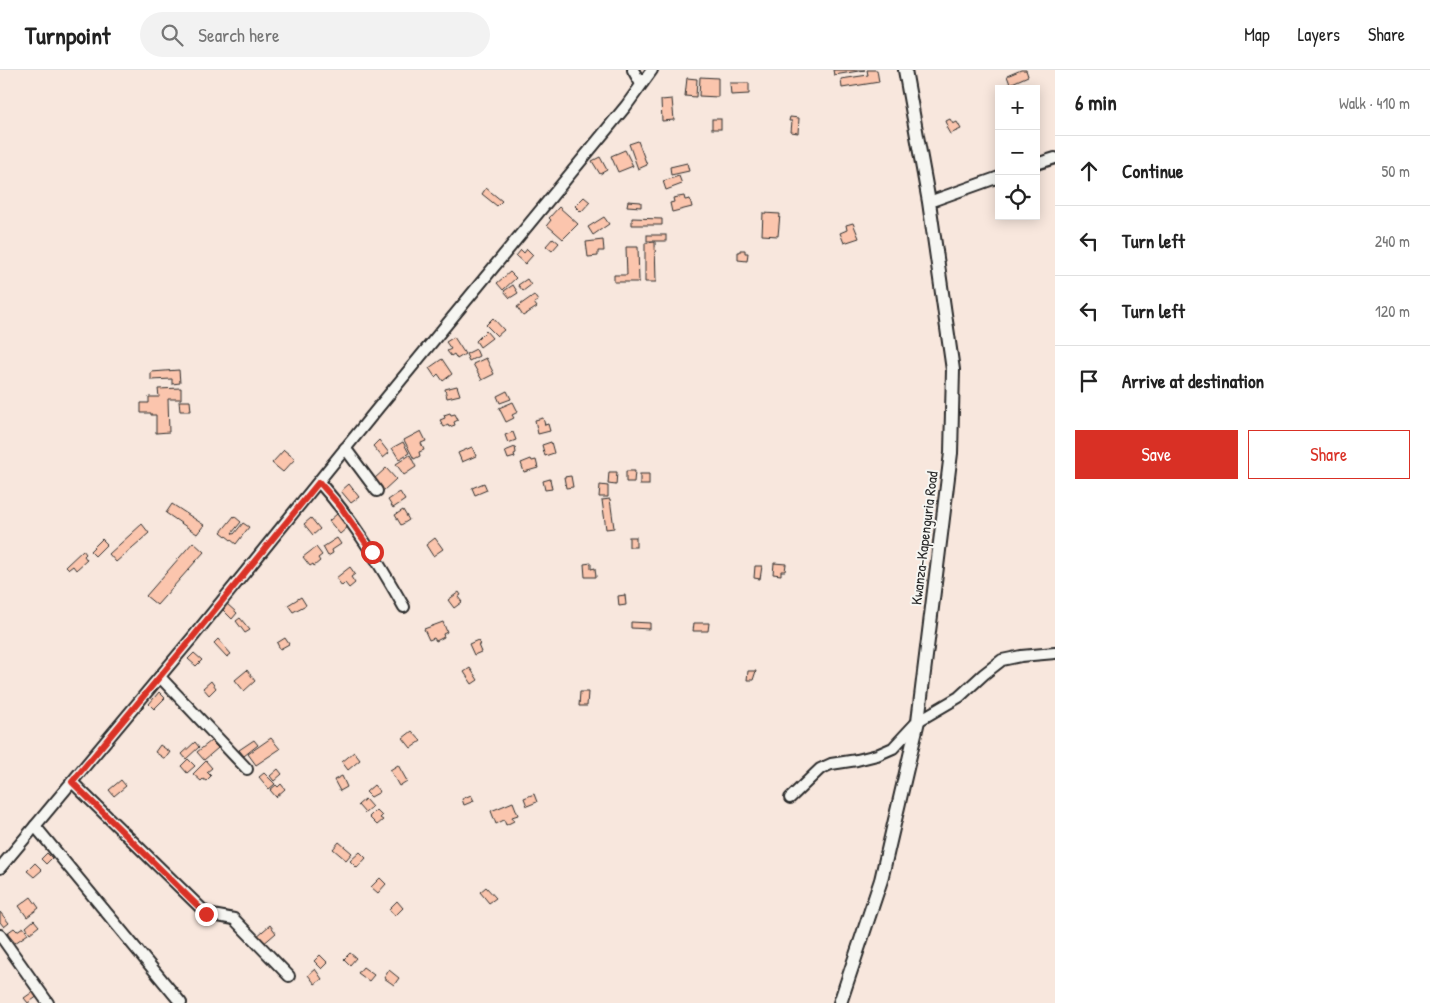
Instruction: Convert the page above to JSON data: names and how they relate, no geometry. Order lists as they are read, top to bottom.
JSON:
{
  "streets": {
    "street": ["Kwanza-Kapenguria Road"]
  },
  "page": {
    "header": "Turnpoint",
    "search": "Search here",
    "nav": ["Map", "Layers", "Share"],
    "heading": ["6 min", "Walk · 410 m"],
    "map_buttons": ["+", "−"],
    "list": [
      ["Continue", "50 m"],
      ["Turn left", "240 m"],
      ["Turn left", "120 m"],
      "Arrive at destination"
    ],
    "buttons": ["Save", "Share"]
  }
}
